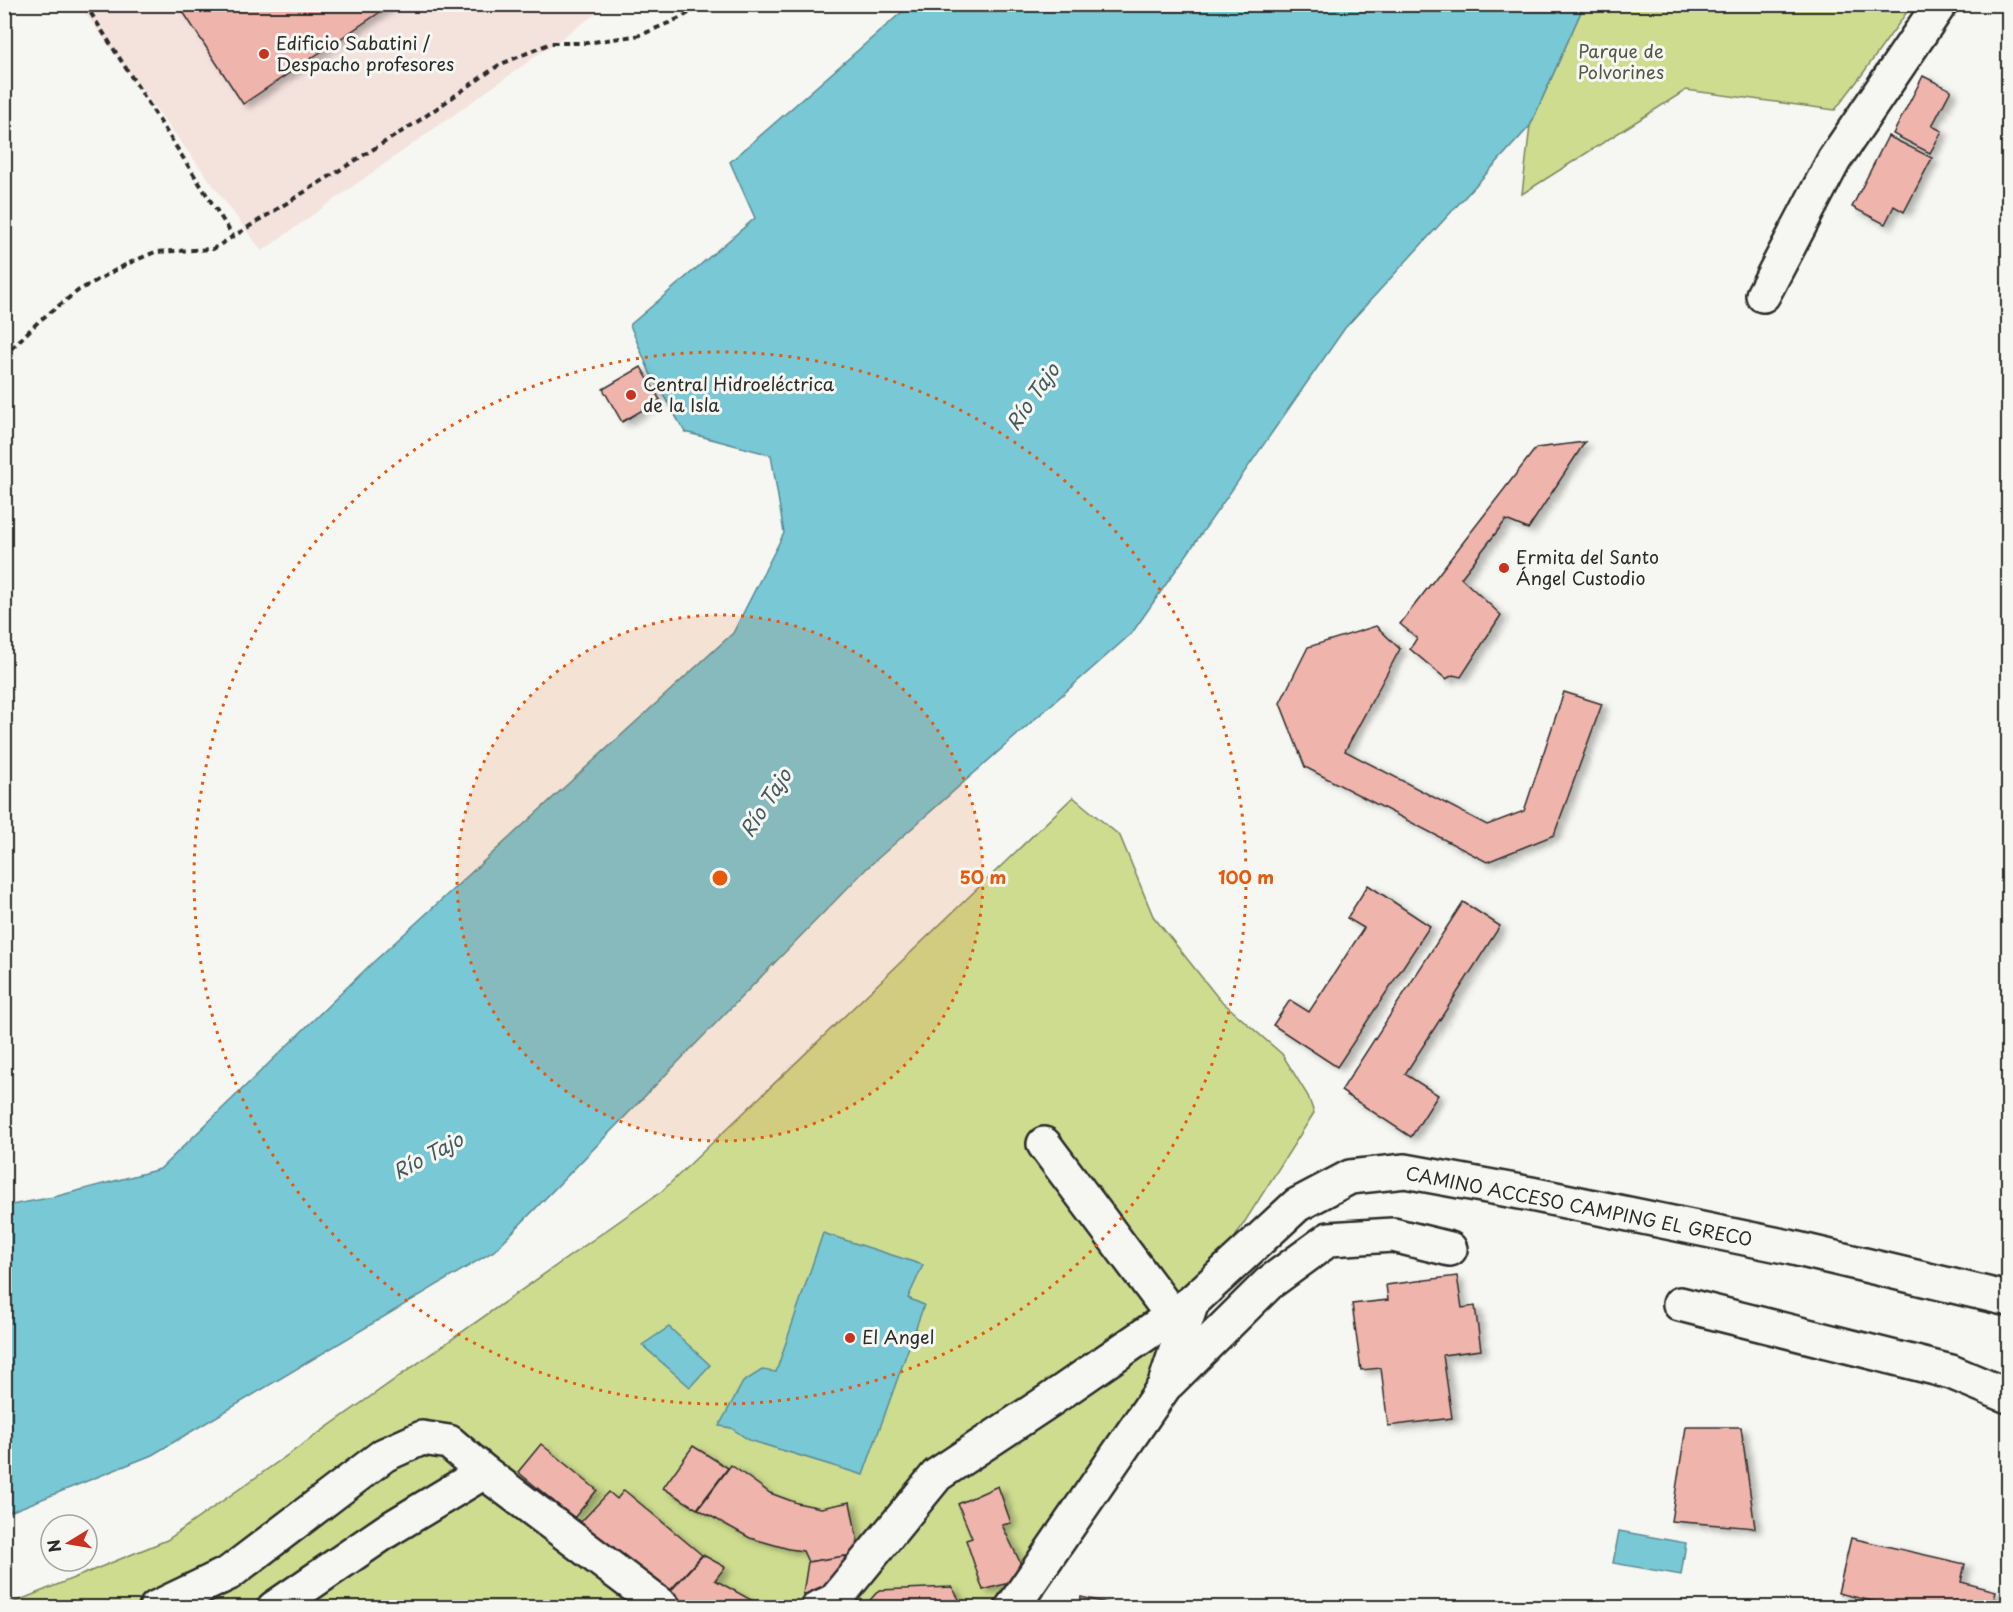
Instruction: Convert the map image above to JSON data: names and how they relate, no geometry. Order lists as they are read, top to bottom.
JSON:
{
  "streets": {
    "street": ["CAMINO ACCESO CAMPING EL GRECO"]
  },
  "water": ["Río Tajo"],
  "parks": ["Parque de Polvorines"],
  "places": [
    "Edificio Sabatini / Despacho profesores",
    "Central Hidroeléctrica de la Isla",
    "Ermita del Santo Ángel Custodio",
    "El Angel"
  ],
  "north": "left",
  "rings": ["50 m", "100 m"]
}
